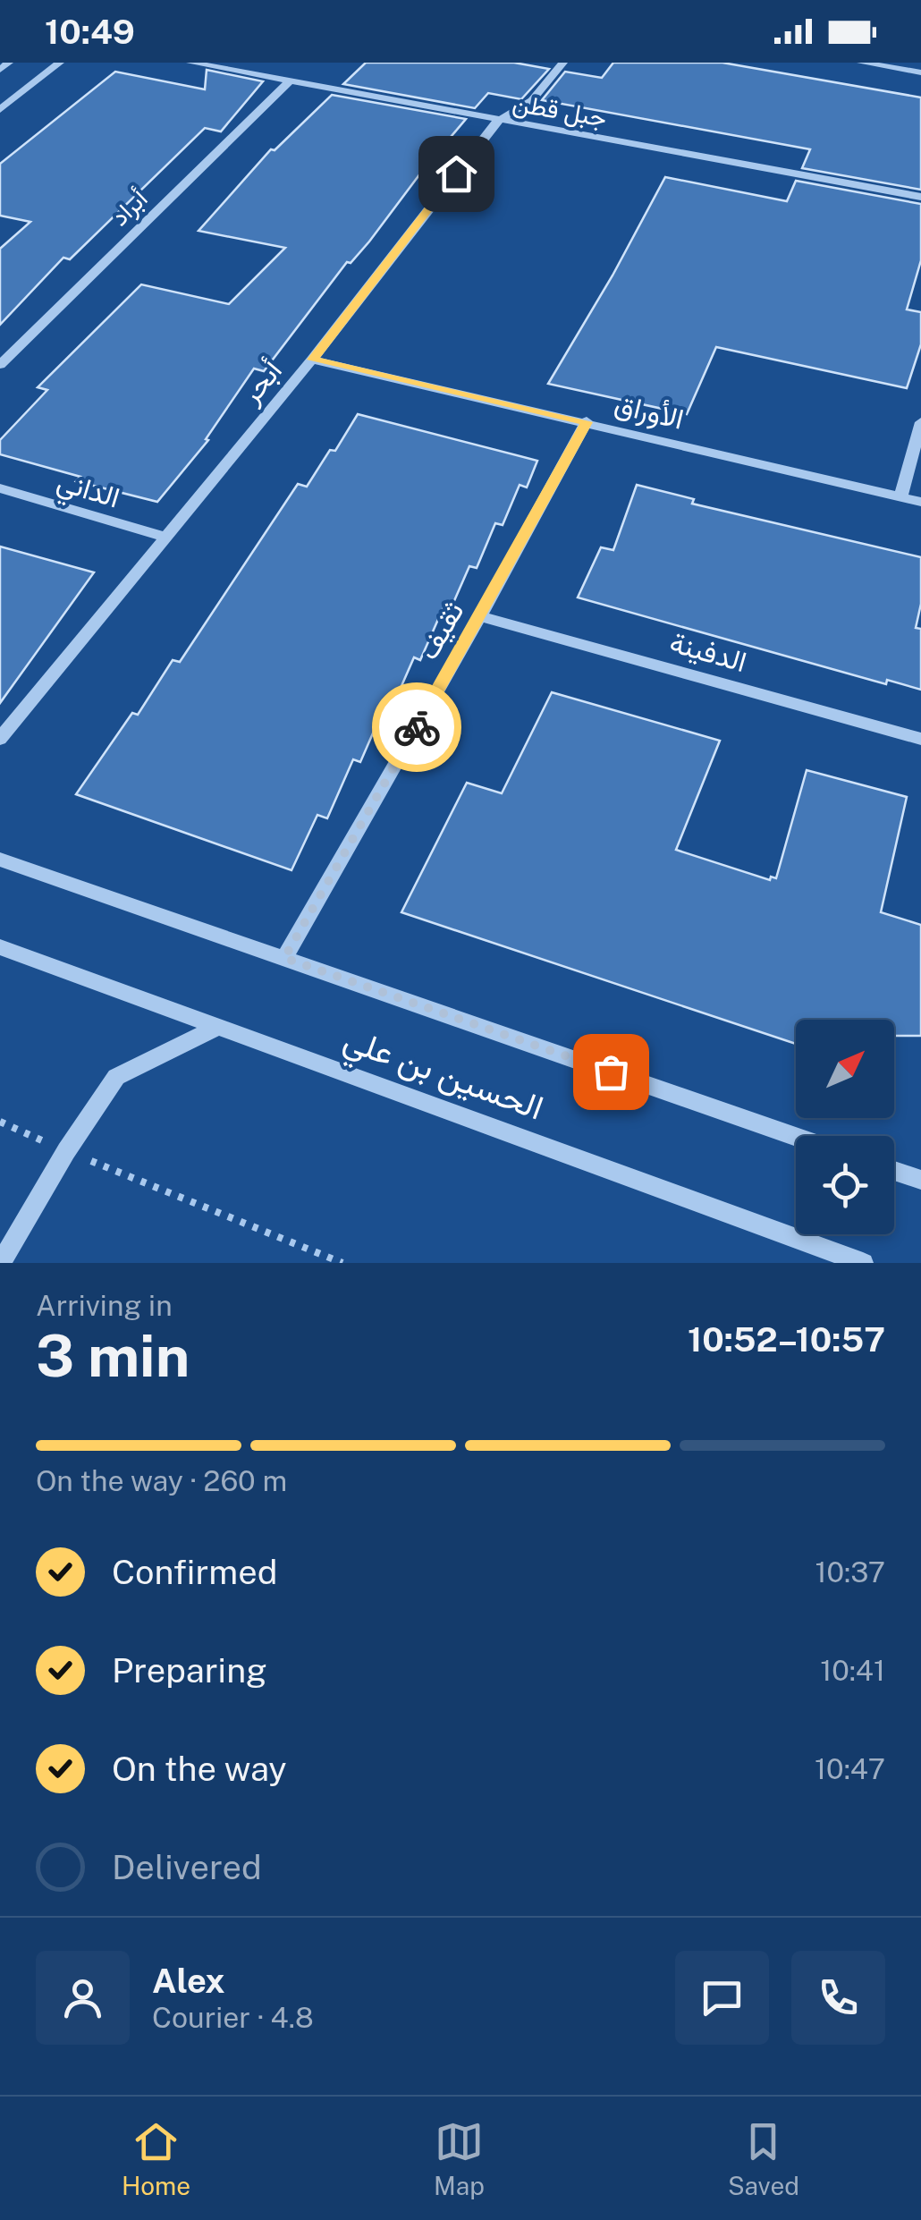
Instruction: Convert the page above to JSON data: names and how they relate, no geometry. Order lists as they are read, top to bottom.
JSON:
{
  "streets": {
    "street": [
      "جبل قطن",
      "أبراد",
      "أبحر",
      "الأوراق",
      "الداني",
      "ثقيف",
      "الدفينة",
      "الحسين بن علي"
    ]
  },
  "crossings": [
    ["جبل قطن", "أبراد"],
    ["جبل قطن", "أبحر"],
    ["أبحر", "الأوراق"],
    ["أبحر", "الداني"],
    ["الأوراق", "ثقيف"],
    ["ثقيف", "الدفينة"],
    ["ثقيف", "الحسين بن علي"]
  ],
  "north": "top right",
  "page": {
    "status": "10:49",
    "heading": ["3 min", "Arriving in", "10:52–10:57"],
    "panel": ["Alex", "Courier · 4.8"],
    "bar": "On the way · 260 m",
    "list": [
      ["Confirmed", "10:37"],
      ["Preparing", "10:41"],
      ["On the way", "10:47"],
      "Delivered"
    ],
    "tabs": ["Home", "Map", "Saved"]
  }
}
